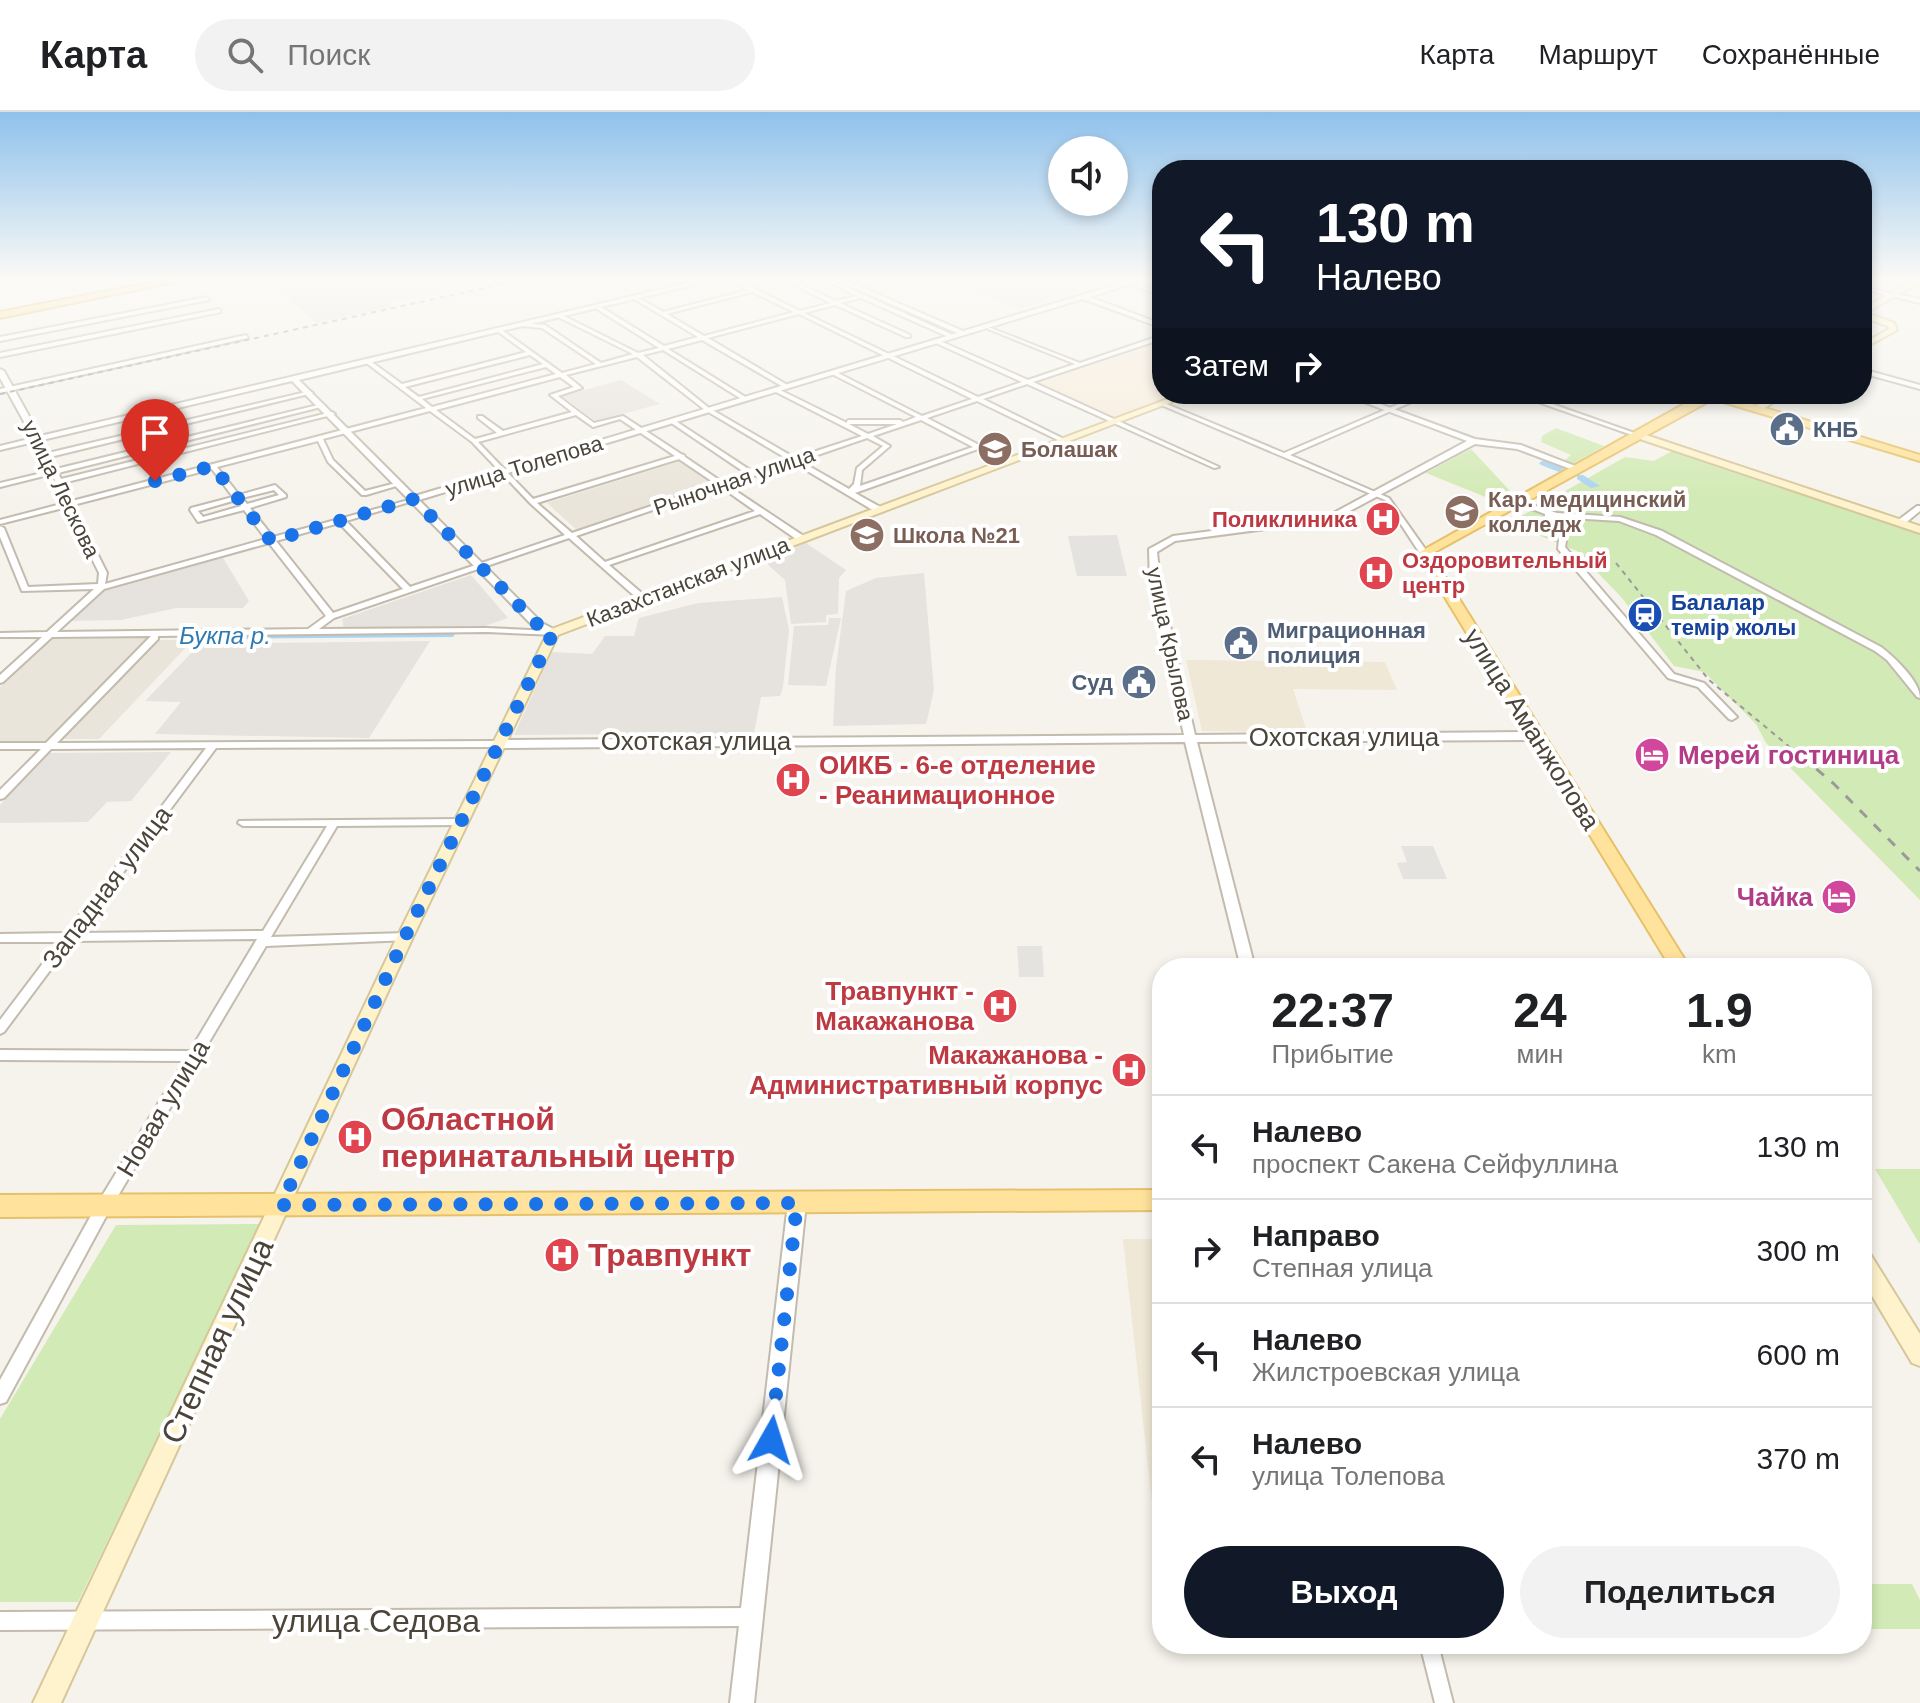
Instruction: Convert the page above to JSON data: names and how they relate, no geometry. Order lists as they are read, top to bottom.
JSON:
{
  "streets": {
    "main road": ["Казахстанская улица", "улица Аманжолова", "Степная улица"],
    "street": [
      "улица Толепова",
      "Рыночная улица",
      "улица Лескова",
      "улица Крылова",
      "Охотская улица",
      "Западная улица",
      "Новая улица",
      "улица Седова"
    ]
  },
  "crossings": [
    ["улица Толепова", "улица Лескова"],
    ["Рыночная улица", "Казахстанская улица"],
    ["улица Лескова", "Казахстанская улица"],
    ["Казахстанская улица", "Степная улица"],
    ["улица Крылова", "улица Аманжолова"],
    ["улица Крылова", "Охотская улица"],
    ["улица Аманжолова", "Охотская улица"],
    ["Охотская улица", "Западная улица"],
    ["Охотская улица", "Степная улица"],
    ["Степная улица", "улица Седова"]
  ],
  "water": ["Букпа р."],
  "places": {
    "public building": ["КНБ", "Миграционная полиция", "Суд"],
    "school or university": ["Болашак", "Кар. медицинский колледж", "Школа №21"],
    "hospital": [
      "Поликлиника",
      "Оздоровительный центр",
      "ОИКБ - 6-е отделение - Реанимационное",
      "Травпункт - Макажанова",
      "Макажанова - Административный корпус",
      "Областной перинатальный центр",
      "Травпункт"
    ],
    "station": ["Балалар темір жолы"],
    "hotel": ["Мерей гостиница", "Чайка"]
  },
  "page": {
    "header": "Карта",
    "search": "Поиск",
    "nav": ["Карта", "Маршрут", "Сохранённые"],
    "turn": ["130 m", "Налево"],
    "then": "Затем",
    "eta": [
      "22:37",
      "Прибытие",
      "24",
      "мин",
      "1.9",
      "km"
    ],
    "list": [
      {
        "name": "Налево",
        "note": "проспект Сакена Сейфуллина",
        "value": "130 m"
      },
      {
        "name": "Направо",
        "note": "Степная улица",
        "value": "300 m"
      },
      {
        "name": "Налево",
        "note": "Жилстроевская улица",
        "value": "600 m"
      },
      {
        "name": "Налево",
        "note": "улица Толепова",
        "value": "370 m"
      }
    ],
    "buttons": ["Выход", "Поделиться"]
  }
}
